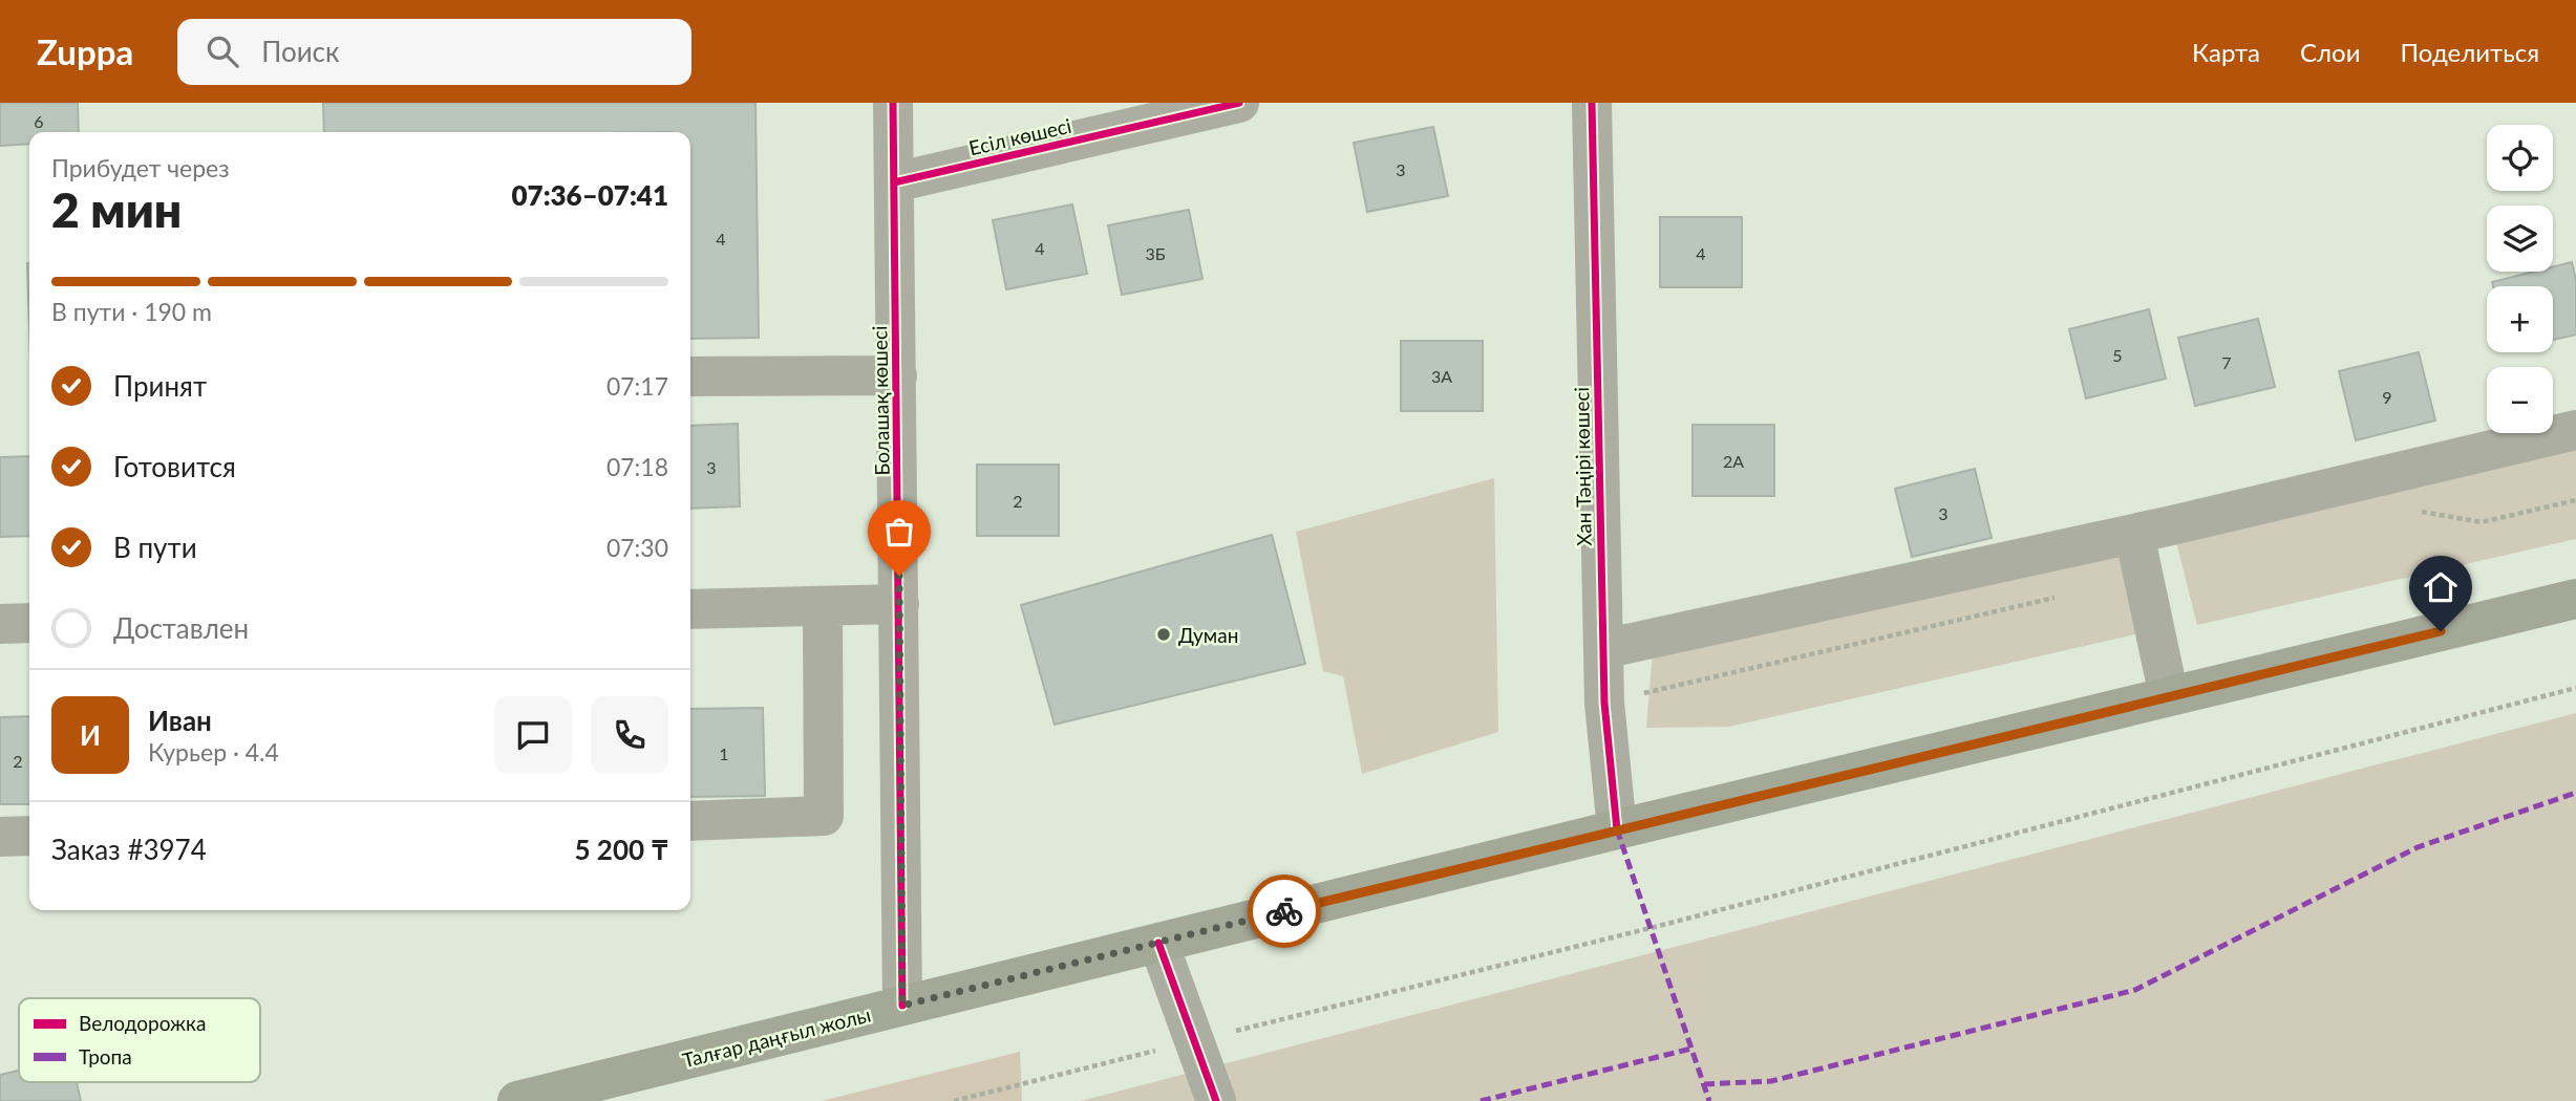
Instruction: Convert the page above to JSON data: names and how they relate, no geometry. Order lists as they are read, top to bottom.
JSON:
{
  "streets": {
    "main road": ["Талғар даңғыл жолы"],
    "street": ["Есіл көшесі", "Болашақ көшесі", "Хан Тәңірі көшесі"]
  },
  "crossings": [
    ["Есіл көшесі", "Болашақ көшесі"],
    ["Болашақ көшесі", "Талғар даңғыл жолы"],
    ["Хан Тәңірі көшесі", "Талғар даңғыл жолы"]
  ],
  "places": ["Думан"],
  "house_numbers": [
    "6",
    "3",
    "4",
    "4",
    "3Б",
    "4",
    "5",
    "7",
    "3А",
    "9",
    "2А",
    "3",
    "2",
    "3",
    "1",
    "2"
  ],
  "legend": ["Велодорожка", "Тропа"],
  "page": {
    "header": "Zuppa",
    "search": "Поиск",
    "nav": ["Карта", "Слои", "Поделиться"],
    "map_buttons": ["+", "−"],
    "heading": ["2 мин", "Прибудет через", "07:36–07:41"],
    "panel": [
      "Иван",
      "Курьер · 4.4",
      "Заказ #3974",
      "5 200 ₸"
    ],
    "bar": "В пути · 190 m",
    "list": [
      ["Принят", "07:17"],
      ["Готовится", "07:18"],
      ["В пути", "07:30"],
      "Доставлен"
    ],
    "round": "И"
  }
}
